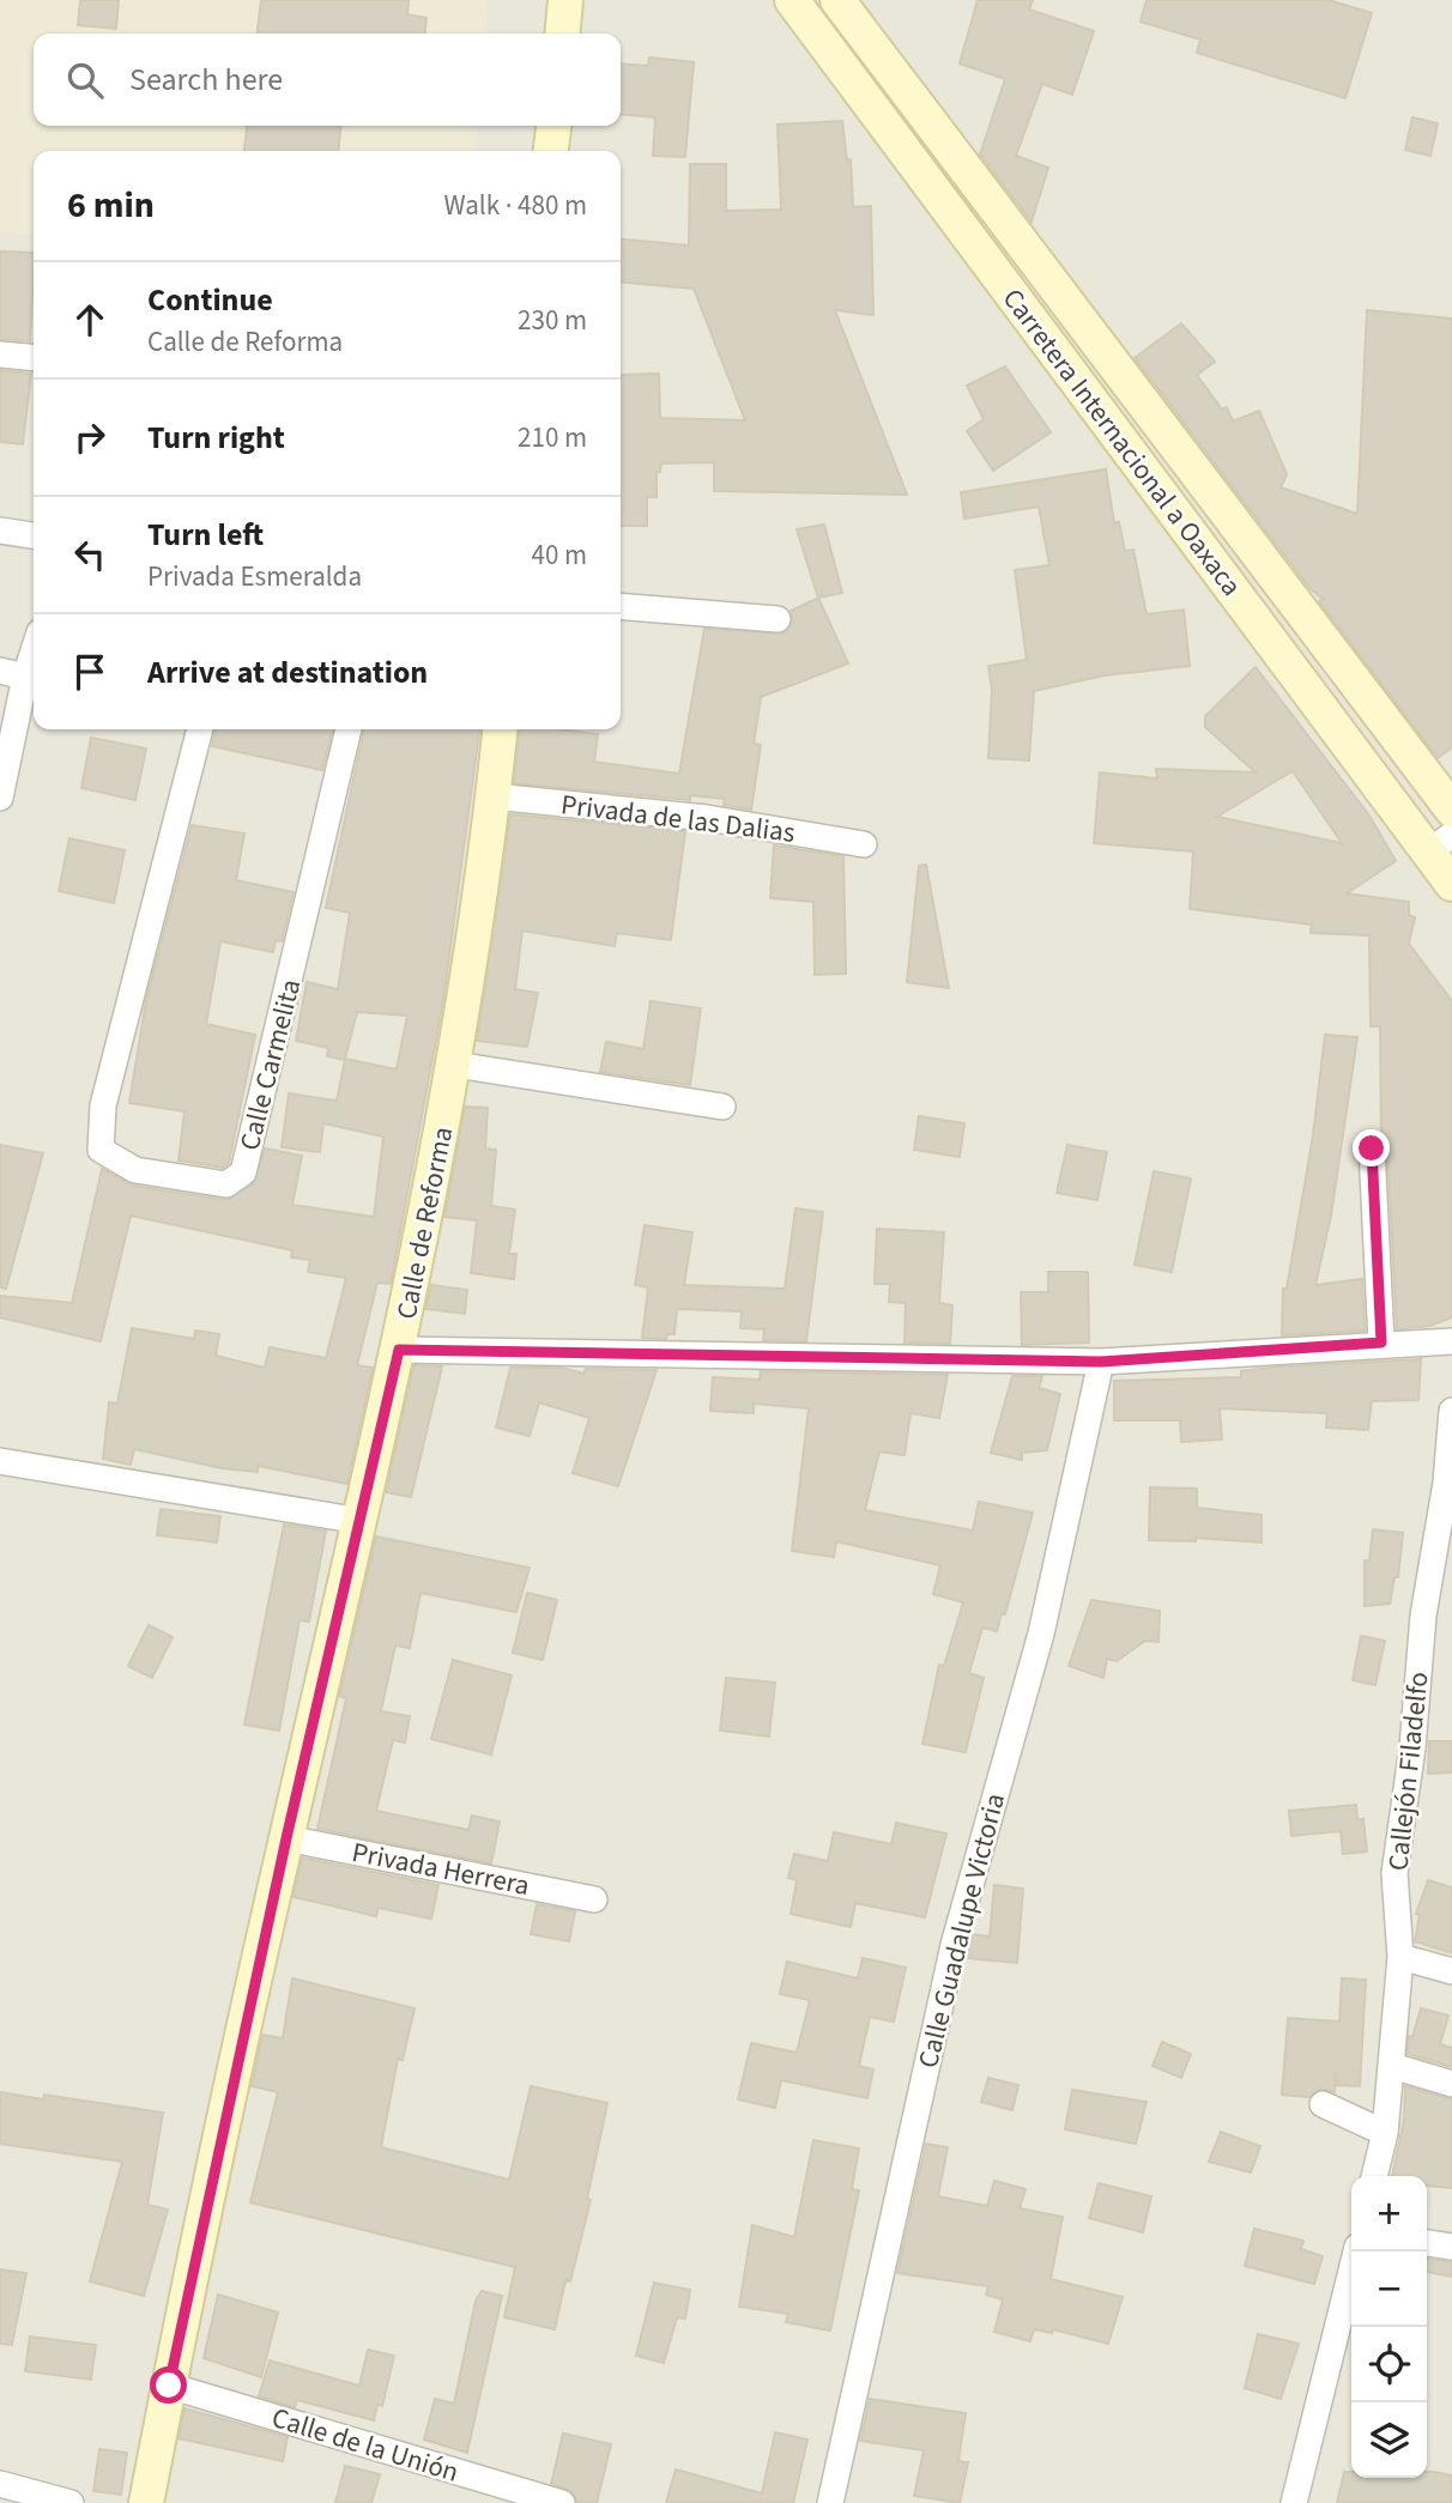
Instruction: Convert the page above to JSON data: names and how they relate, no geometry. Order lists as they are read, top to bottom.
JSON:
{
  "streets": {
    "street": [
      "Carretera Internacional a Oaxaca",
      "Privada de las Dalias",
      "Calle Carmelita",
      "Calle de Reforma",
      "Callejón Filadelfo",
      "Privada Herrera",
      "Calle Guadalupe Victoria",
      "Calle de la Unión"
    ]
  },
  "crossings": [
    ["Privada de las Dalias", "Calle de Reforma"],
    ["Calle de Reforma", "Privada Herrera"],
    ["Calle de Reforma", "Calle de la Unión"]
  ],
  "page": {
    "search": "Search here",
    "heading": ["6 min", "Walk · 480 m"],
    "list": [
      ["Continue", "Calle de Reforma", "230 m"],
      ["Turn right", "210 m"],
      ["Turn left", "Privada Esmeralda", "40 m"],
      "Arrive at destination"
    ],
    "map_buttons": ["+", "−"]
  }
}
